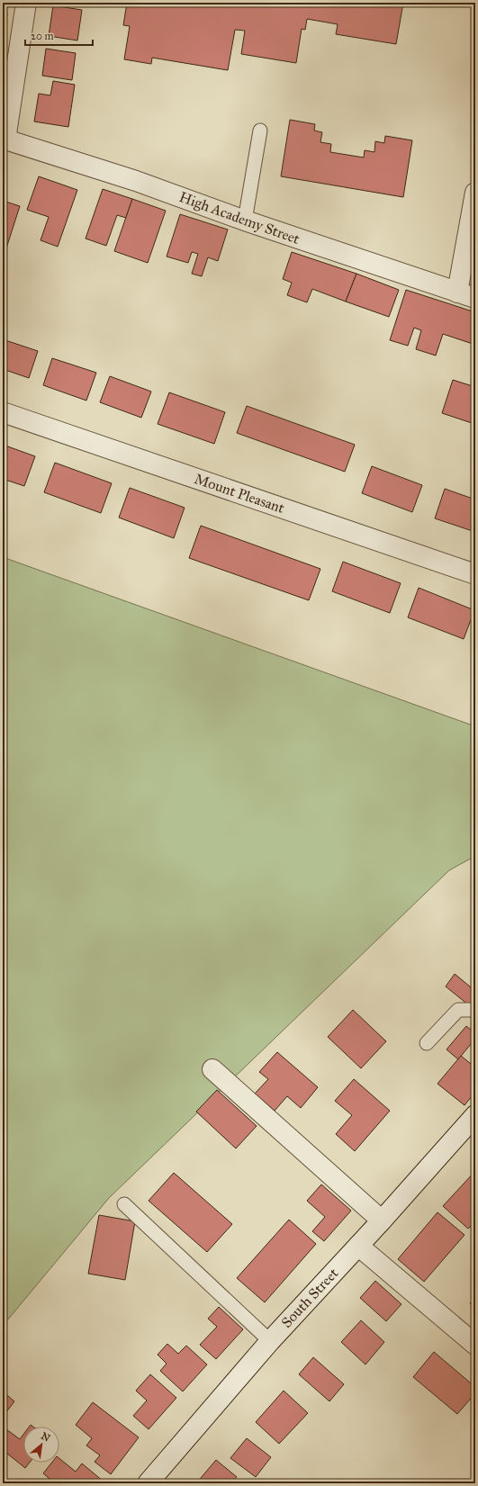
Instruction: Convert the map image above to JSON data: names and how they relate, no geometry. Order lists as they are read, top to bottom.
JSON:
{
  "streets": {
    "street": ["High Academy Street", "Mount Pleasant", "South Street"]
  },
  "scale_bar": "20 m",
  "north": "top right"
}
